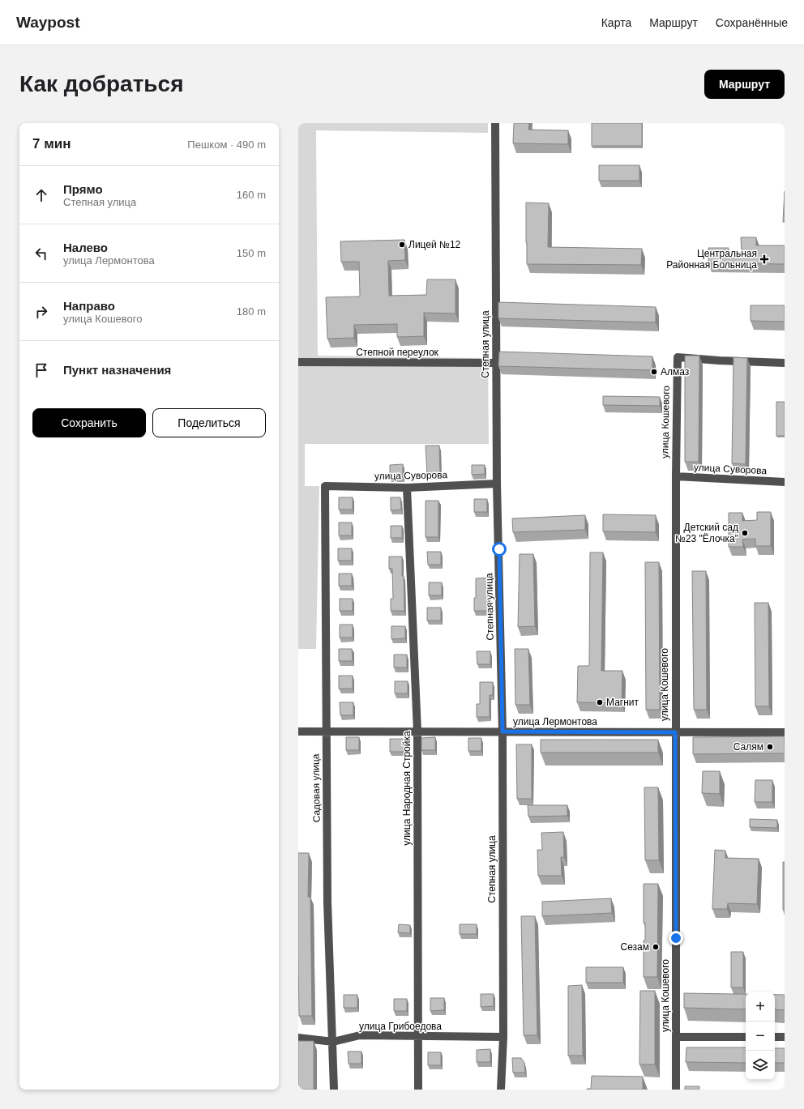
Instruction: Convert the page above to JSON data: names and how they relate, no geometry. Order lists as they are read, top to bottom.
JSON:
{
  "streets": {
    "street": [
      "Степная улица",
      "Степной переулок",
      "улица Кошевого",
      "улица Суворова",
      "улица Лермонтова",
      "Садовая улица",
      "улица Народная Стройка",
      "улица Грибоедова"
    ]
  },
  "crossings": [
    ["Степная улица", "Степной переулок"],
    ["Степная улица", "улица Суворова"],
    ["Степная улица", "улица Лермонтова"],
    ["Степная улица", "улица Грибоедова"],
    ["улица Кошевого", "улица Суворова"],
    ["улица Кошевого", "улица Лермонтова"],
    ["улица Суворова", "Садовая улица"],
    ["улица Суворова", "улица Народная Стройка"],
    ["улица Лермонтова", "Садовая улица"],
    ["улица Лермонтова", "улица Народная Стройка"],
    ["Садовая улица", "улица Грибоедова"],
    ["улица Народная Стройка", "улица Грибоедова"]
  ],
  "places": {
    "other": [
      "Лицей №12",
      "Алмаз",
      "Детский сад №23 \"Ёлочка\"",
      "Магнит",
      "Салям",
      "Сезам"
    ],
    "health": ["Центральная Районная Больница"]
  },
  "page": {
    "header": "Waypost",
    "nav": ["Карта", "Маршрут", "Сохранённые"],
    "buttons": [
      "Маршрут",
      ["Сохранить", "Поделиться"]
    ],
    "title": "Как добраться",
    "heading": ["7 мин", "Пешком · 490 m"],
    "list": [
      ["Прямо", "Степная улица", "160 m"],
      ["Налево", "улица Лермонтова", "150 m"],
      ["Направо", "улица Кошевого", "180 m"],
      "Пункт назначения"
    ],
    "map_buttons": ["+", "−"]
  }
}
